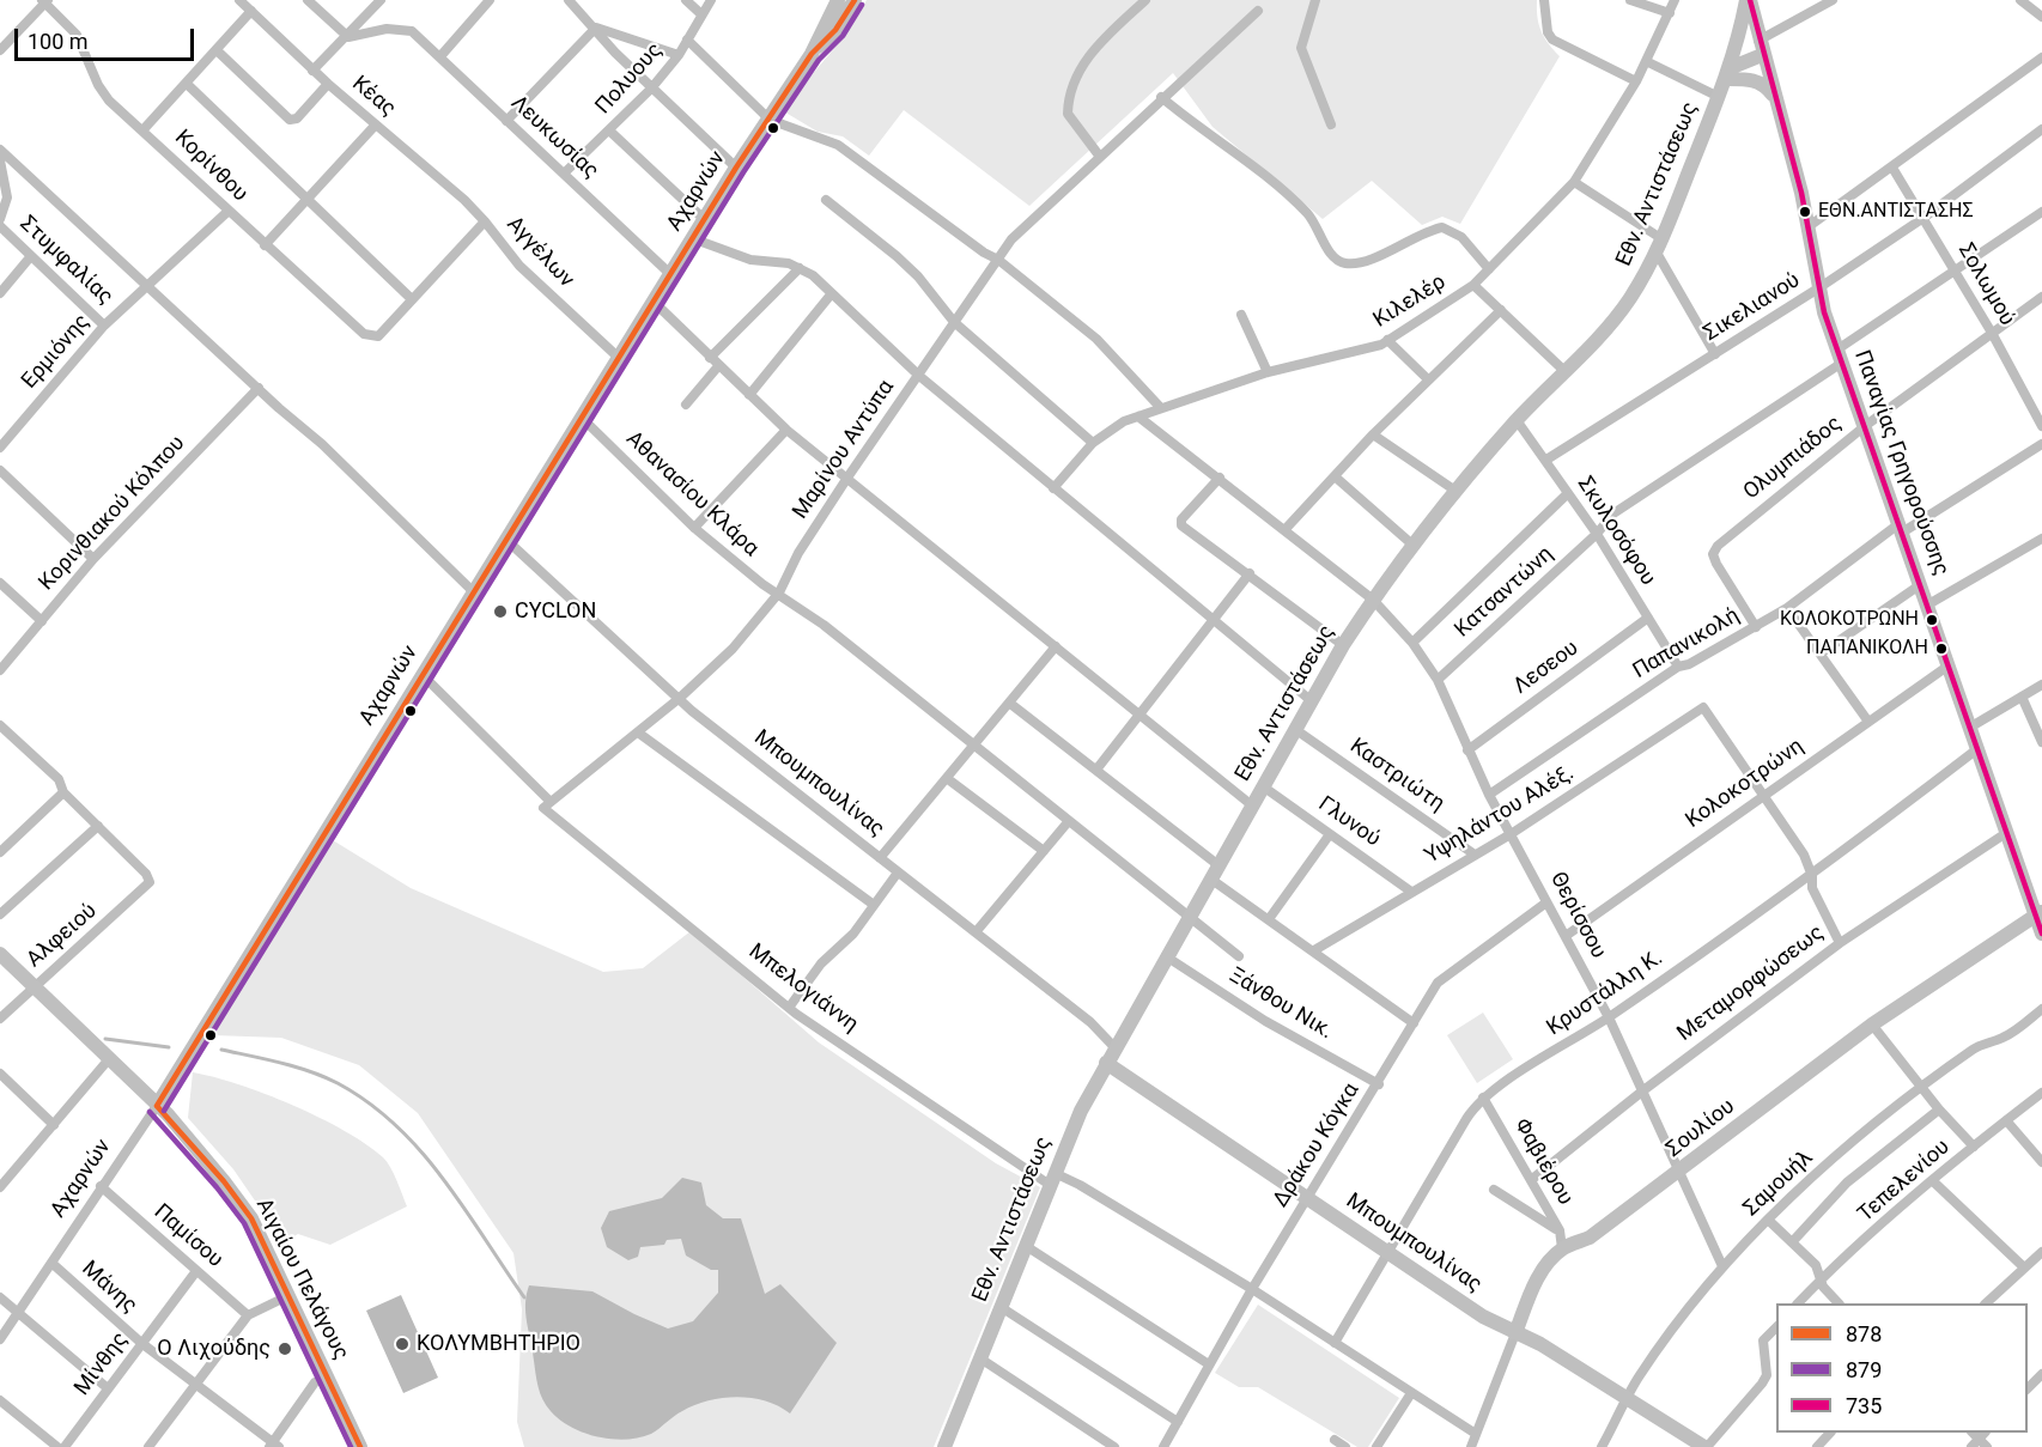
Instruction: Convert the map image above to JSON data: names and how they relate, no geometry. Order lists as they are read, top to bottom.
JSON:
{
  "streets": {
    "street": [
      "Πολυους",
      "Κέας",
      "Λευκωσίας",
      "Κορίνθου",
      "Εθν. Αντιστάσεως",
      "Αχαρνών",
      "Αγγέλων",
      "Στυμφαλίας",
      "Σολωμού",
      "Κιλελέρ",
      "Σικελιανού",
      "Ερμιόνης",
      "Μαρίνου Αντύπα",
      "Ολυμπιάδος",
      "Παναγίας Γρηγορούσσης",
      "Αθανασίου Κλάρα",
      "Κορινθιακού Κόλπου",
      "Σκυλοσόφου",
      "Κατσαντώνη",
      "Παπανικολή",
      "Λεσεου",
      "Καστριώτη",
      "Μπουμπουλίνας",
      "Κολοκοτρώνη",
      "Υψηλάντου Αλέξ.",
      "Γλυνού",
      "Θερίσσου",
      "Αλφειού",
      "Μεταμορφώσεως",
      "Μπελογιάννη",
      "Κρυστάλλη Κ.",
      "Ξάνθου Νικ.",
      "Σουλίου",
      "Δράκου Κόγκα",
      "Φαβιέρου",
      "Τεπελενίου",
      "Σαμουήλ",
      "Παμίσου",
      "Αιγαίου Πελάγους",
      "Μάνης",
      "Μίνθης"
    ]
  },
  "crossings": [
    ["Πολυους", "Λευκωσίας"],
    ["Κέας", "Αγγέλων"],
    ["Λευκωσίας", "Αχαρνών"],
    ["Κορίνθου", "Αγγέλων"],
    ["Κορίνθου", "Ερμιόνης"],
    ["Εθν. Αντιστάσεως", "Παναγίας Γρηγορούσσης"],
    ["Εθν. Αντιστάσεως", "Αθανασίου Κλάρα"],
    ["Εθν. Αντιστάσεως", "Σκυλοσόφου"],
    ["Εθν. Αντιστάσεως", "Καστριώτη"],
    ["Εθν. Αντιστάσεως", "Μπουμπουλίνας"],
    ["Εθν. Αντιστάσεως", "Γλυνού"],
    ["Εθν. Αντιστάσεως", "Θερίσσου"],
    ["Εθν. Αντιστάσεως", "Μπελογιάννη"],
    ["Εθν. Αντιστάσεως", "Ξάνθου Νικ."],
    ["Αχαρνών", "Αγγέλων"],
    ["Αχαρνών", "Αθανασίου Κλάρα"],
    ["Αχαρνών", "Μπουμπουλίνας"],
    ["Αχαρνών", "Μπελογιάννη"],
    ["Αχαρνών", "Παμίσου"],
    ["Αχαρνών", "Αιγαίου Πελάγους"],
    ["Αχαρνών", "Μάνης"],
    ["Στυμφαλίας", "Ερμιόνης"],
    ["Σολωμού", "Σικελιανού"],
    ["Σολωμού", "Ολυμπιάδος"],
    ["Κιλελέρ", "Θερίσσου"],
    ["Σικελιανού", "Παναγίας Γρηγορούσσης"],
    ["Σικελιανού", "Σκυλοσόφου"],
    ["Μαρίνου Αντύπα", "Αθανασίου Κλάρα"],
    ["Μαρίνου Αντύπα", "Μπουμπουλίνας"],
    ["Μαρίνου Αντύπα", "Μπελογιάννη"],
    ["Ολυμπιάδος", "Παναγίας Γρηγορούσσης"],
    ["Ολυμπιάδος", "Παπανικολή"],
    ["Παναγίας Γρηγορούσσης", "Κατσαντώνη"],
    ["Παναγίας Γρηγορούσσης", "Παπανικολή"],
    ["Παναγίας Γρηγορούσσης", "Κολοκοτρώνη"],
    ["Παναγίας Γρηγορούσσης", "Μεταμορφώσεως"],
    ["Παναγίας Γρηγορούσσης", "Κρυστάλλη Κ."],
    ["Παναγίας Γρηγορούσσης", "Σουλίου"],
    ["Σκυλοσόφου", "Κατσαντώνη"],
    ["Σκυλοσόφου", "Παπανικολή"],
    ["Σκυλοσόφου", "Λεσεου"],
    ["Κατσαντώνη", "Θερίσσου"],
    ["Παπανικολή", "Θερίσσου"],
    ["Λεσεου", "Θερίσσου"],
    ["Καστριώτη", "Υψηλάντου Αλέξ."],
    ["Μπουμπουλίνας", "Κρυστάλλη Κ."],
    ["Μπουμπουλίνας", "Σουλίου"],
    ["Μπουμπουλίνας", "Δράκου Κόγκα"],
    ["Μπουμπουλίνας", "Σαμουήλ"],
    ["Κολοκοτρώνη", "Υψηλάντου Αλέξ."],
    ["Κολοκοτρώνη", "Θερίσσου"],
    ["Υψηλάντου Αλέξ.", "Γλυνού"],
    ["Υψηλάντου Αλέξ.", "Θερίσσου"],
    ["Θερίσσου", "Μεταμορφώσεως"],
    ["Θερίσσου", "Κρυστάλλη Κ."],
    ["Θερίσσου", "Σουλίου"],
    ["Θερίσσου", "Δράκου Κόγκα"],
    ["Θερίσσου", "Σαμουήλ"],
    ["Αλφειού", "Αιγαίου Πελάγους"],
    ["Μεταμορφώσεως", "Φαβιέρου"],
    ["Μπελογιάννη", "Κρυστάλλη Κ."],
    ["Μπελογιάννη", "Σουλίου"],
    ["Μπελογιάννη", "Δράκου Κόγκα"],
    ["Κρυστάλλη Κ.", "Φαβιέρου"],
    ["Ξάνθου Νικ.", "Δράκου Κόγκα"],
    ["Σουλίου", "Φαβιέρου"],
    ["Παμίσου", "Μίνθης"],
    ["Μάνης", "Μίνθης"]
  ],
  "places": [
    "ΕΘΝ.ΑΝΤΙΣΤΑΣΗΣ",
    "CYCLON",
    "ΚΟΛΟΚΟΤΡΩΝΗ",
    "ΠΑΠΑΝΙΚΟΛΗ",
    "ΚΟΛΥΜΒΗΤΗΡΙΟ",
    "Ο Λιχούδης"
  ],
  "lines": ["transit line 878", "transit line 735", "transit line 879"],
  "legend": ["878", "879", "735"],
  "scale_bar": "100 m"
}
